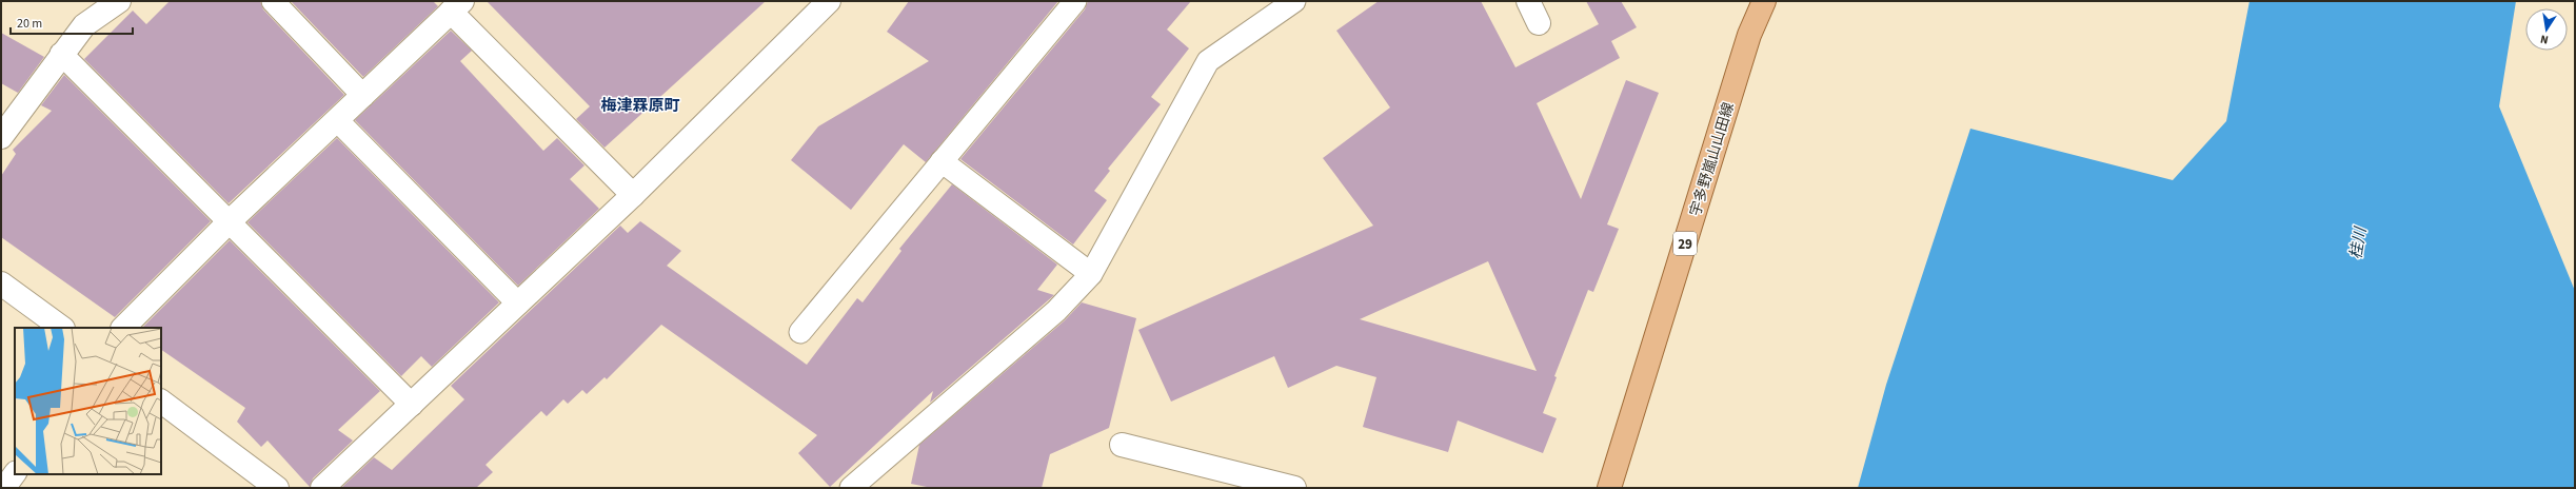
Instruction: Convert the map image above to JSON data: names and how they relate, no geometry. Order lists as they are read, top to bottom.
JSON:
{
  "streets": {
    "main road": ["宇多野嵐山山田線", "29"]
  },
  "districts": ["梅津罧原町"],
  "water": ["桂川"],
  "scale_bar": "20 m",
  "north": "bottom"
}
